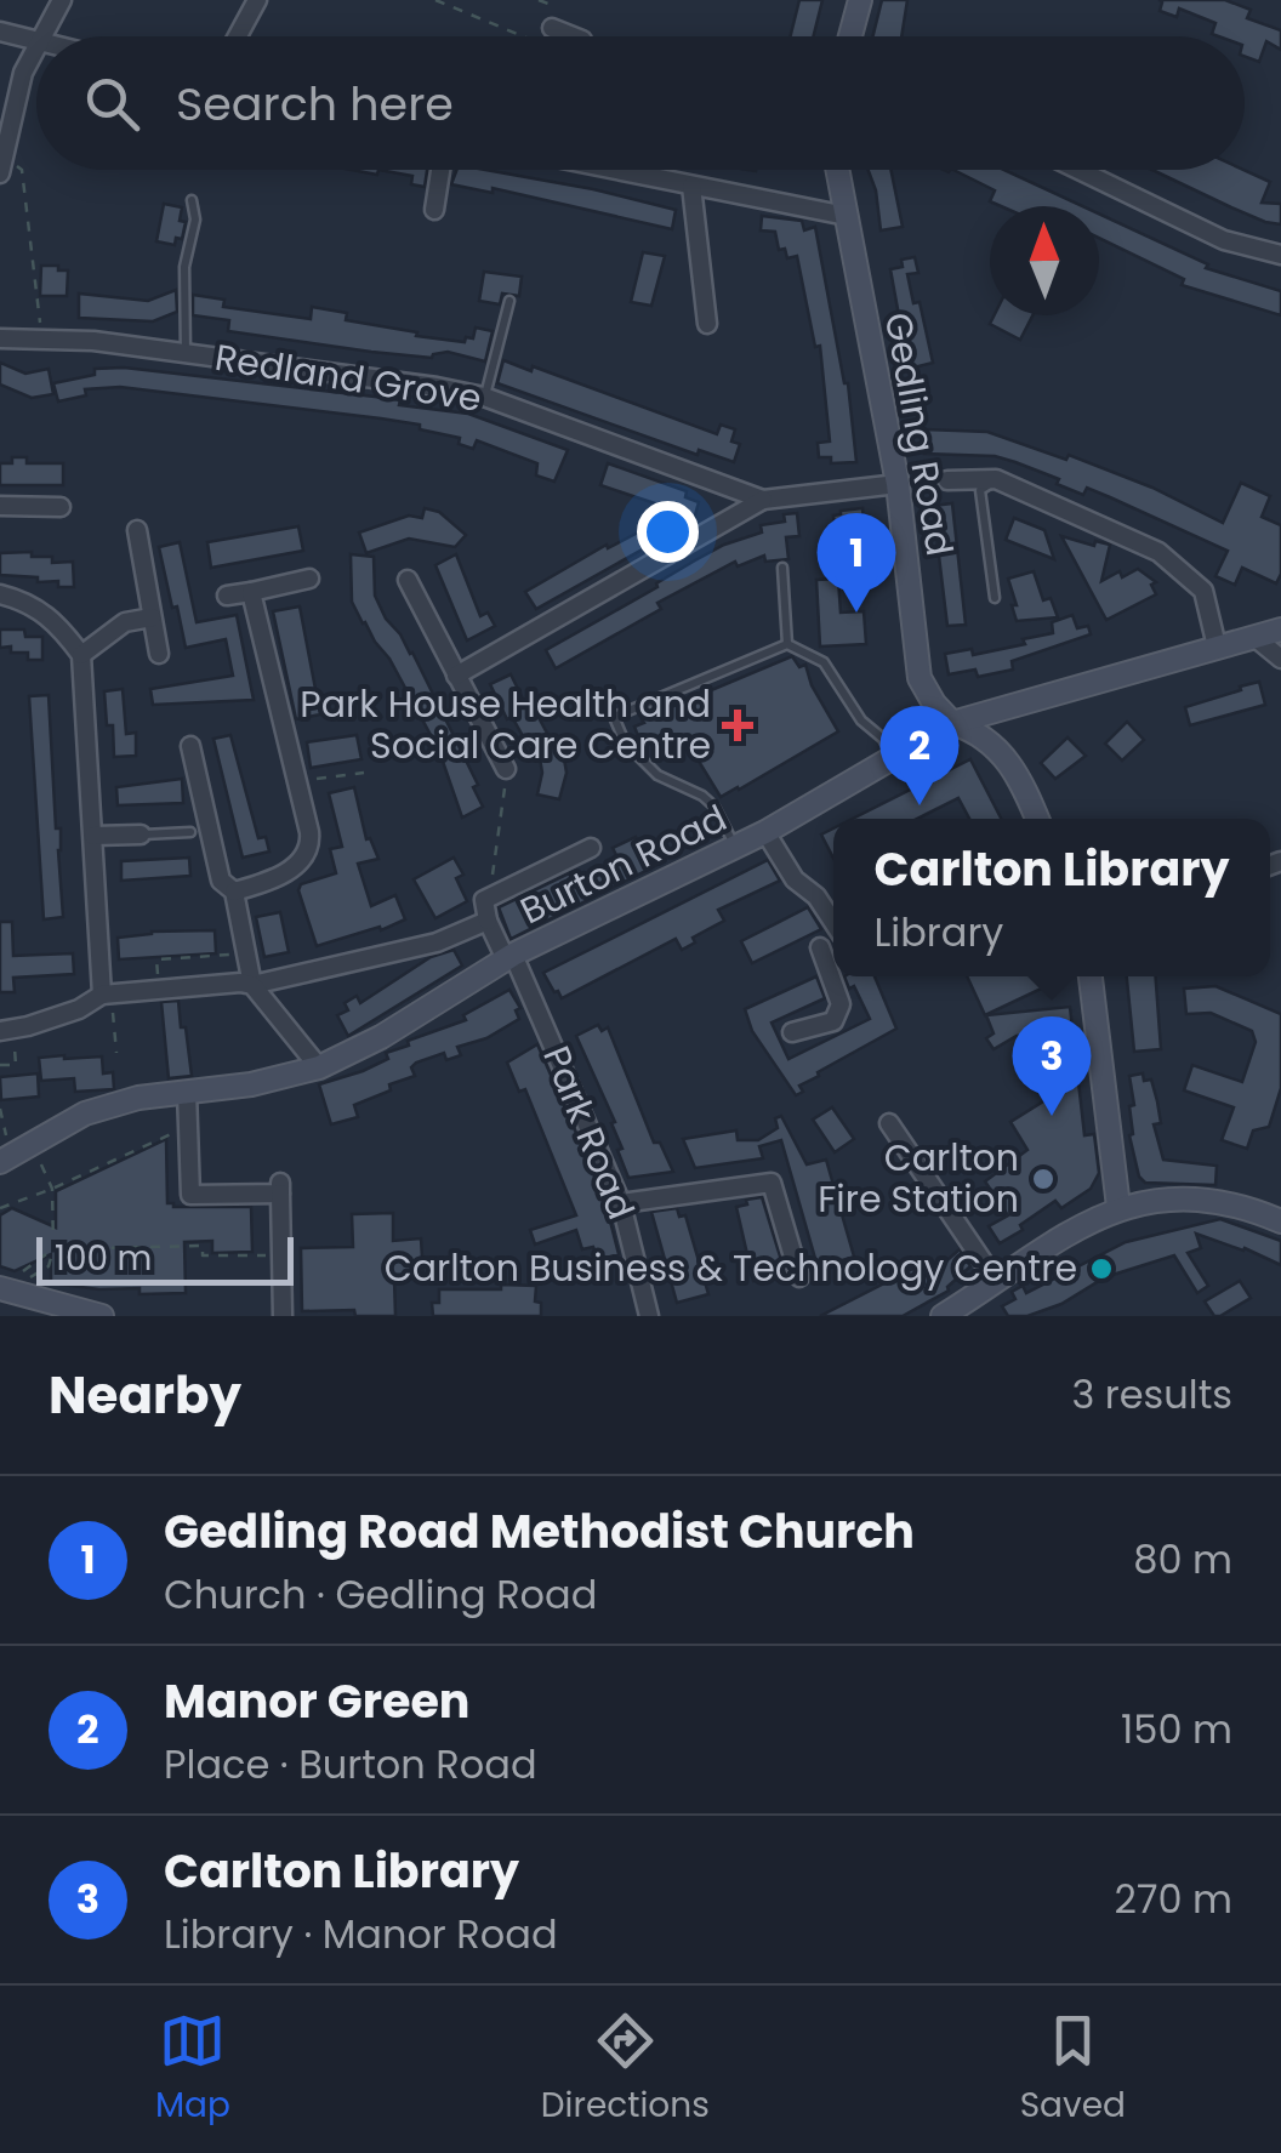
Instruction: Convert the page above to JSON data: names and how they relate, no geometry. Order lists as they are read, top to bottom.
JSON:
{
  "streets": {
    "street": [
      "Redland Grove",
      "Gedling Road",
      "Burton Road",
      "Park Road"
    ]
  },
  "crossings": [
    ["Redland Grove", "Gedling Road"],
    ["Gedling Road", "Burton Road"],
    ["Burton Road", "Park Road"]
  ],
  "places": {
    "health": ["Park House Health and Social Care Centre"],
    "other": ["Carlton Fire Station", "Carlton Business & Technology Centre"]
  },
  "scale_bar": "100 m",
  "north": "top",
  "page": {
    "search": "Search here",
    "pins": ["1", "2", "3"],
    "popup": ["Carlton Library", "Library"],
    "scale": "100 m",
    "heading": ["Nearby", "3 results"],
    "list": [
      {
        "mark": "1",
        "name": "Gedling Road Methodist Church",
        "note": "Church · Gedling Road",
        "value": "80 m"
      },
      {
        "mark": "2",
        "name": "Manor Green",
        "note": "Place · Burton Road",
        "value": "150 m"
      },
      {
        "mark": "3",
        "name": "Carlton Library",
        "note": "Library · Manor Road",
        "value": "270 m"
      }
    ],
    "nav": ["Map", "Directions", "Saved"]
  }
}
